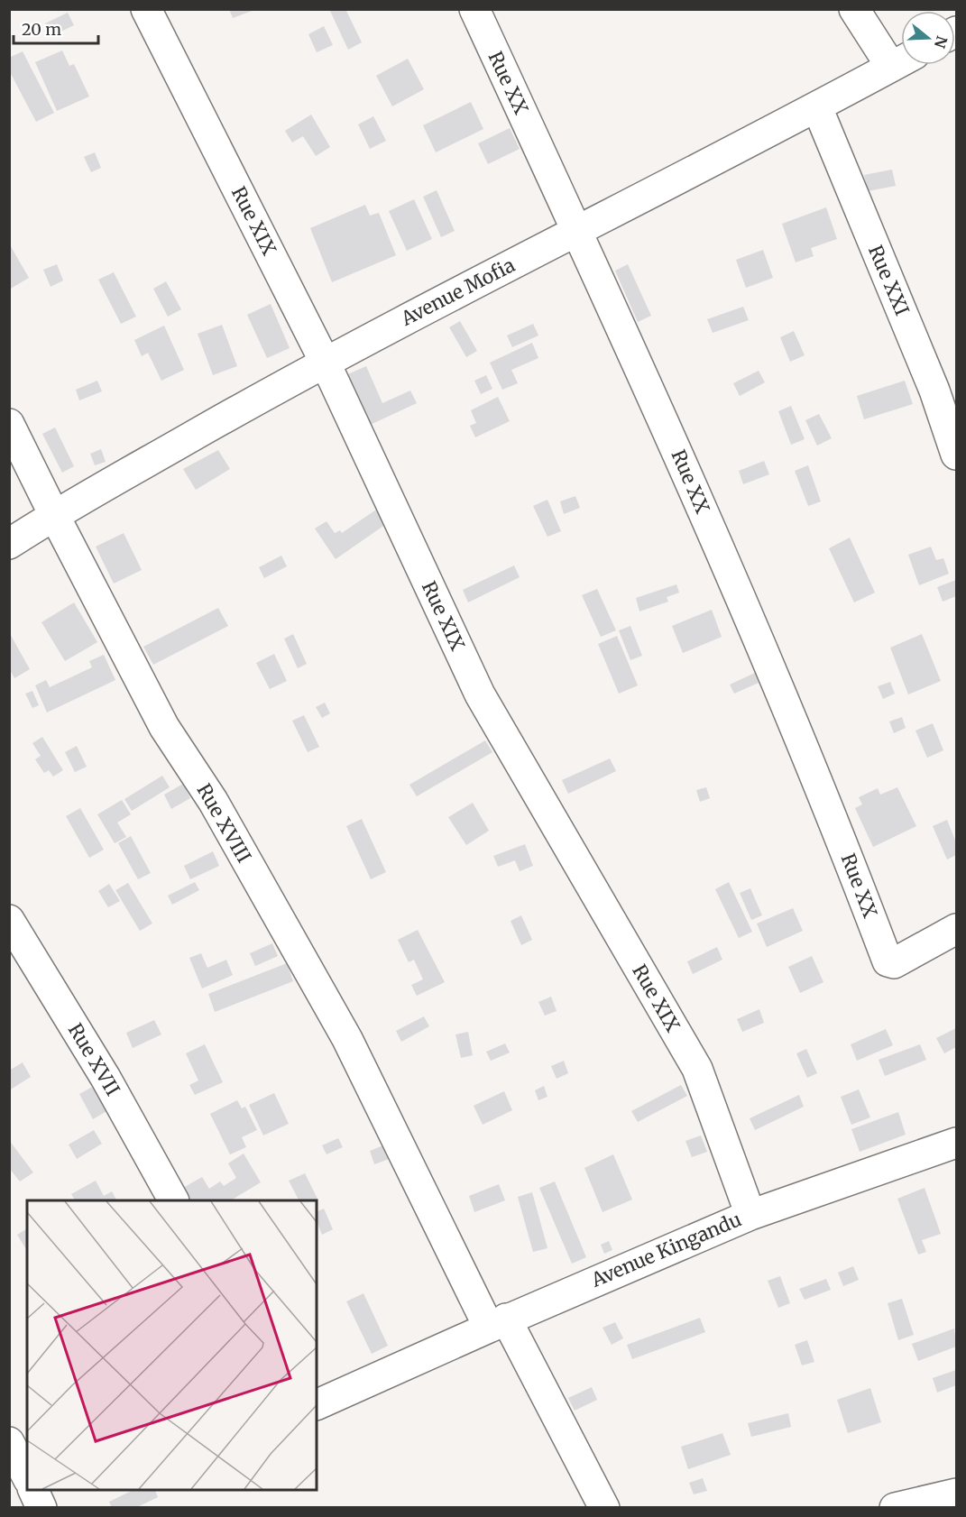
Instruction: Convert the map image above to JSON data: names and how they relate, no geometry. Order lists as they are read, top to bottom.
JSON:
{
  "streets": {
    "street": [
      "Rue XX",
      "Rue XIX",
      "Rue XXI",
      "Avenue Mofia",
      "Rue XVIII",
      "Rue XVII",
      "Avenue Kingandu"
    ]
  },
  "crossings": [
    ["Rue XX", "Avenue Mofia"],
    ["Rue XIX", "Avenue Mofia"],
    ["Rue XIX", "Avenue Kingandu"],
    ["Rue XXI", "Avenue Mofia"],
    ["Avenue Mofia", "Rue XVIII"],
    ["Rue XVIII", "Avenue Kingandu"]
  ],
  "scale_bar": "20 m",
  "north": "right"
}
